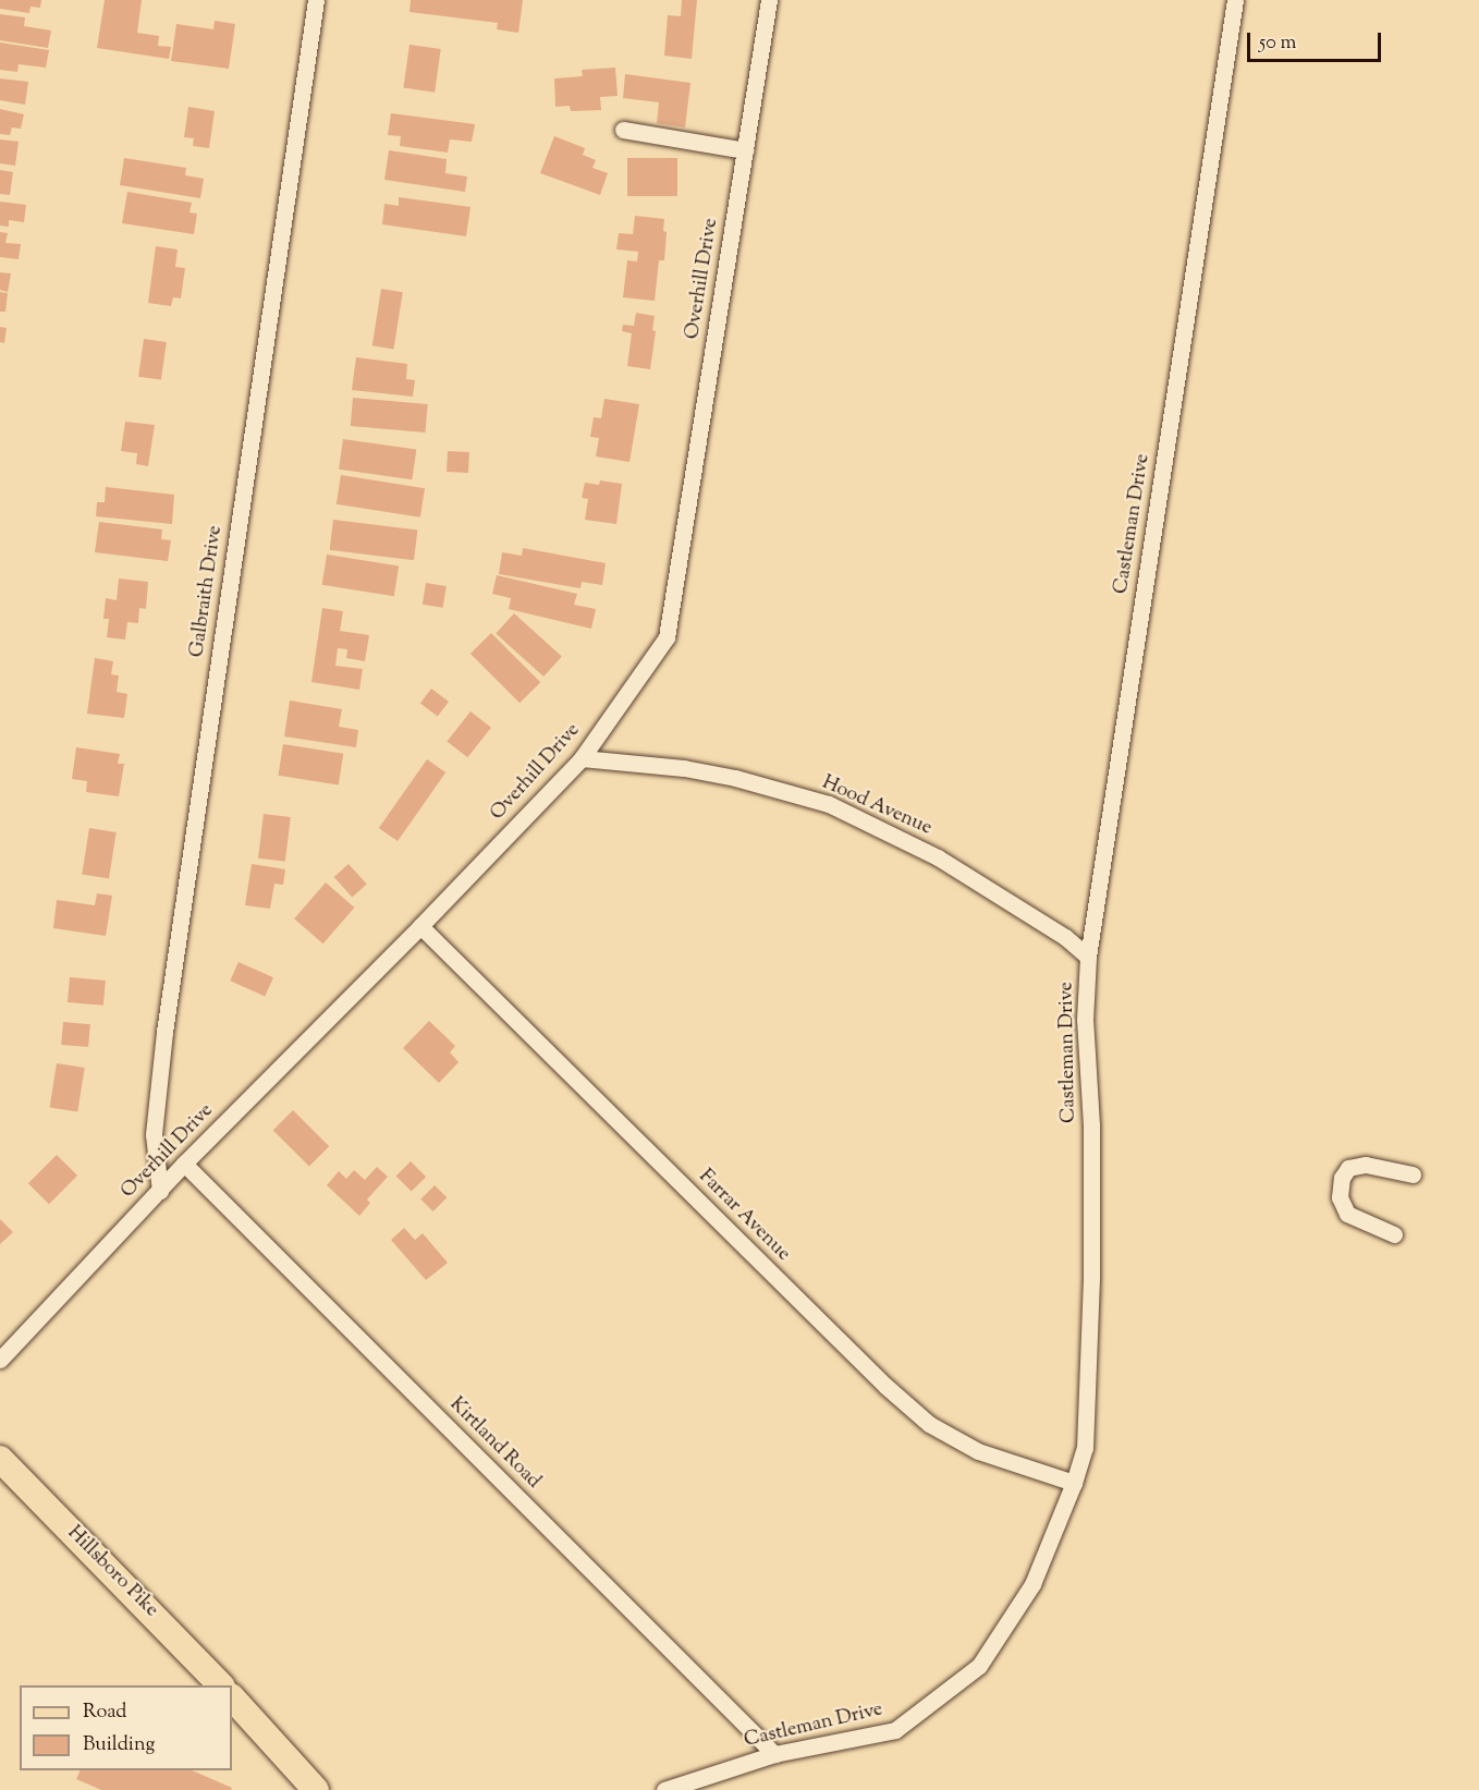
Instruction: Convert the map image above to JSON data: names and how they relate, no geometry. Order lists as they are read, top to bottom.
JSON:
{
  "streets": {
    "main road": ["Hillsboro Pike"],
    "street": [
      "Overhill Drive",
      "Castleman Drive",
      "Galbraith Drive",
      "Hood Avenue",
      "Farrar Avenue",
      "Kirtland Road"
    ]
  },
  "crossings": [
    ["Overhill Drive", "Galbraith Drive"],
    ["Overhill Drive", "Hood Avenue"],
    ["Overhill Drive", "Farrar Avenue"],
    ["Overhill Drive", "Kirtland Road"],
    ["Castleman Drive", "Hood Avenue"],
    ["Castleman Drive", "Farrar Avenue"],
    ["Castleman Drive", "Kirtland Road"]
  ],
  "legend": ["Road", "Building"],
  "scale_bar": "50 m"
}
